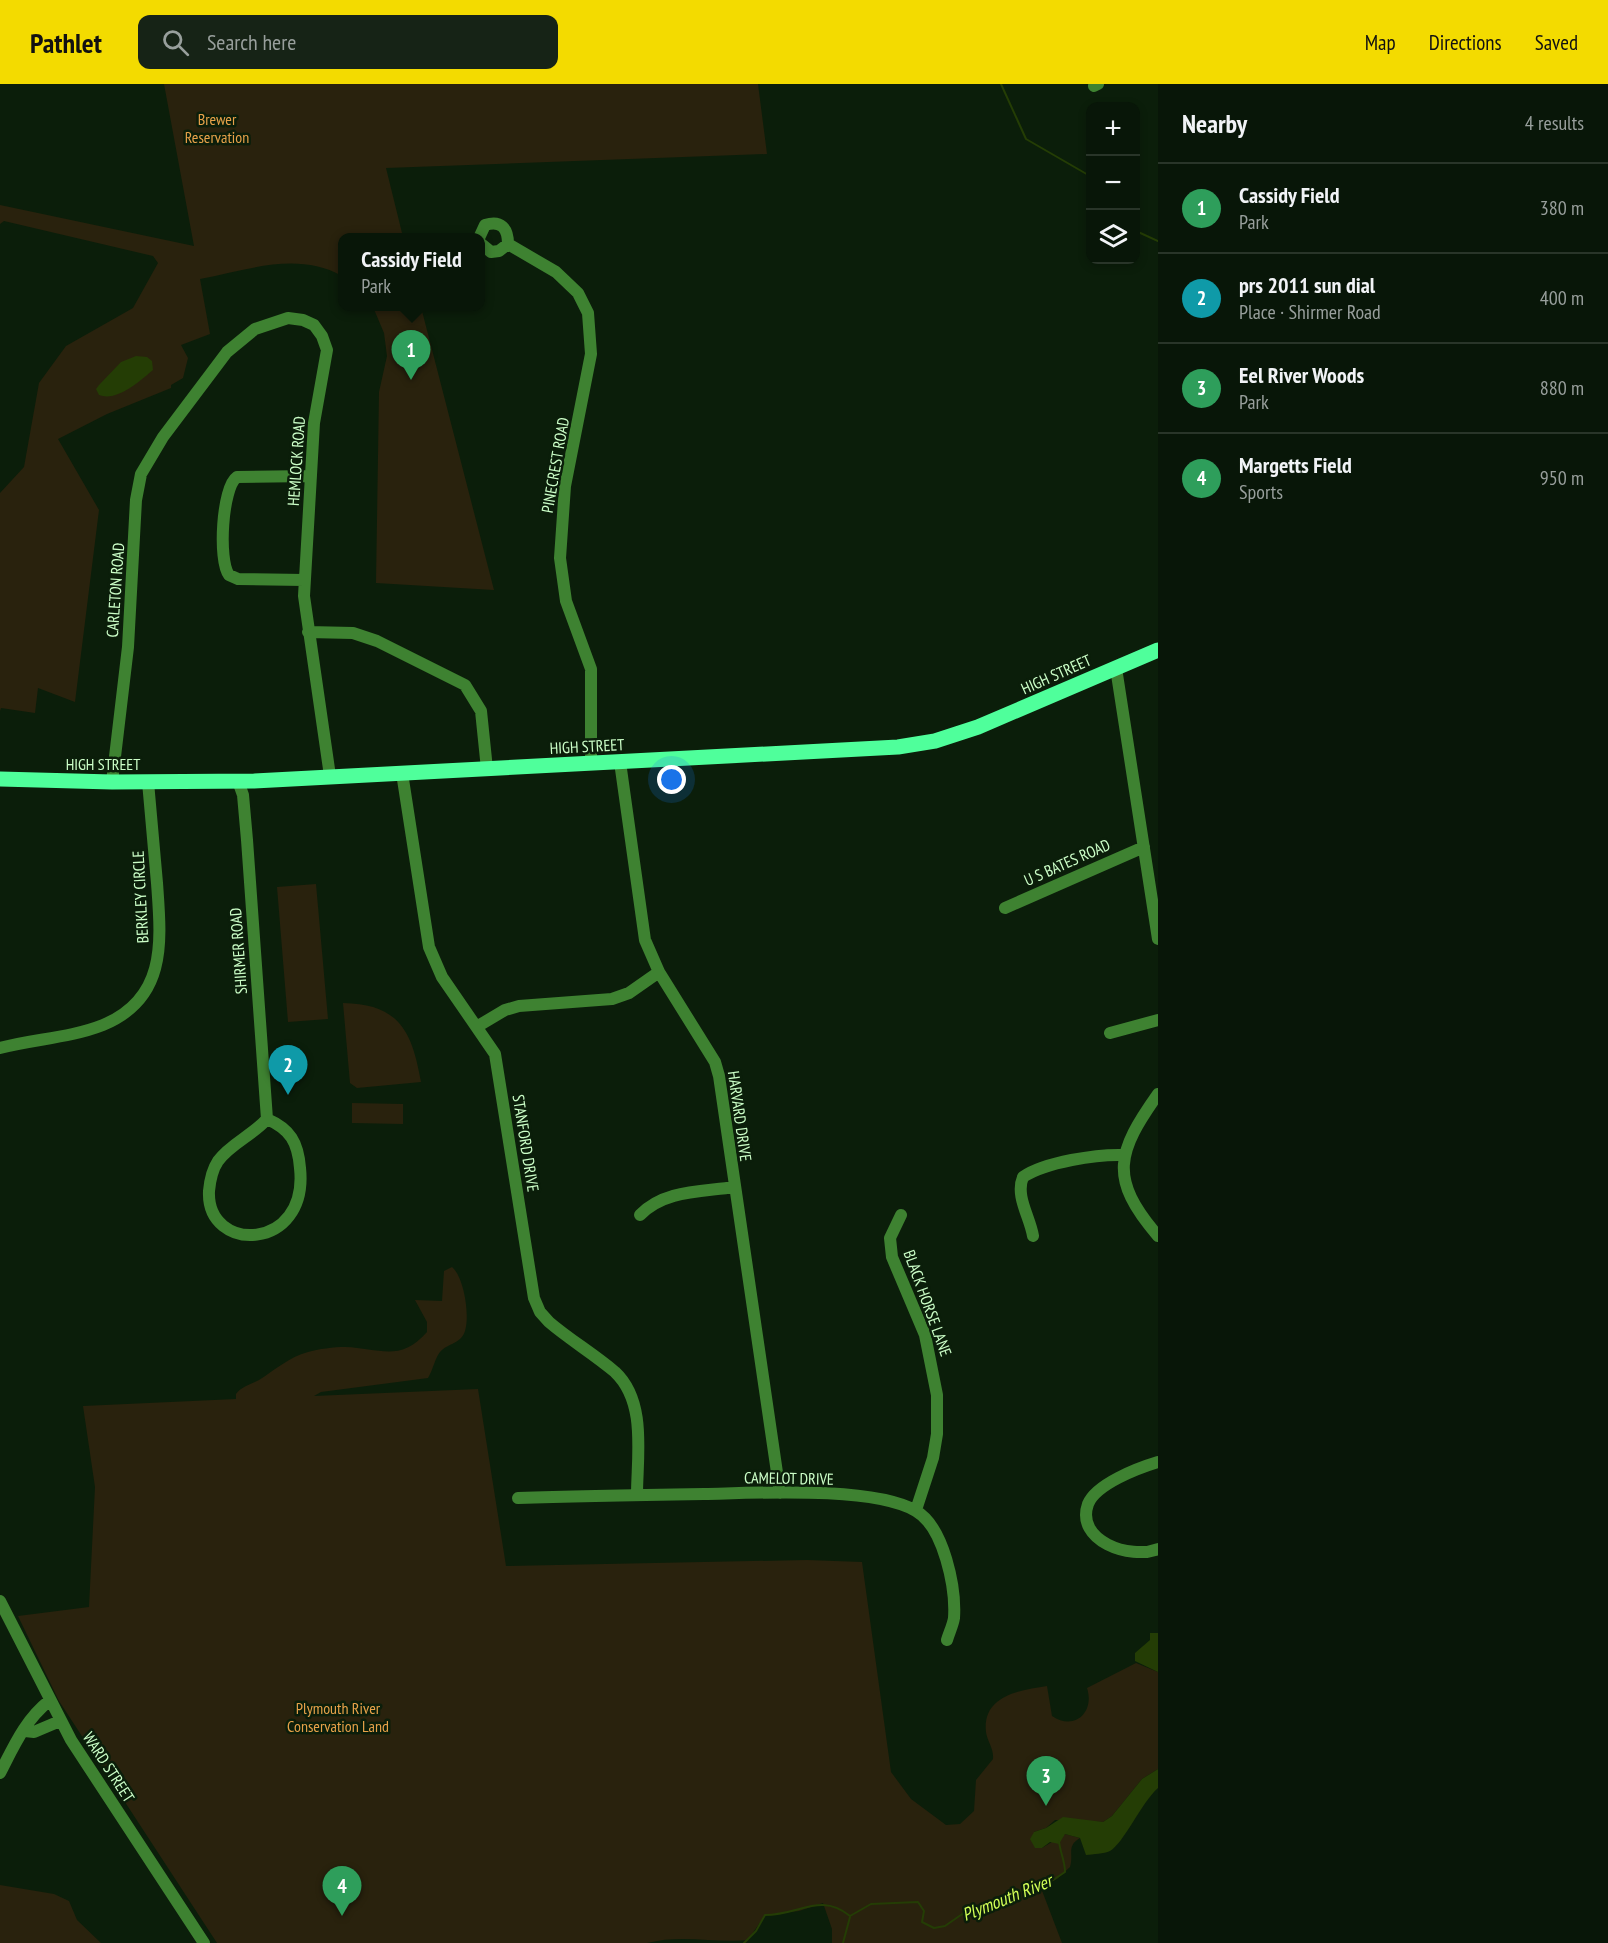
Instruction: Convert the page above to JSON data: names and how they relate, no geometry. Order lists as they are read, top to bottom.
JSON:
{
  "streets": {
    "main road": ["HIGH STREET"],
    "street": [
      "HEMLOCK ROAD",
      "PINECREST ROAD",
      "CARLETON ROAD",
      "U S BATES ROAD",
      "BERKLEY CIRCLE",
      "SHIRMER ROAD",
      "HARVARD DRIVE",
      "STANFORD DRIVE",
      "BLACK HORSE LANE",
      "CAMELOT DRIVE",
      "WARD STREET"
    ]
  },
  "crossings": [
    ["HEMLOCK ROAD", "CARLETON ROAD"],
    ["HEMLOCK ROAD", "HIGH STREET"],
    ["PINECREST ROAD", "HIGH STREET"],
    ["CARLETON ROAD", "HIGH STREET"],
    ["HIGH STREET", "BERKLEY CIRCLE"],
    ["HIGH STREET", "SHIRMER ROAD"],
    ["HIGH STREET", "HARVARD DRIVE"],
    ["HIGH STREET", "STANFORD DRIVE"],
    ["HARVARD DRIVE", "CAMELOT DRIVE"],
    ["STANFORD DRIVE", "CAMELOT DRIVE"],
    ["BLACK HORSE LANE", "CAMELOT DRIVE"]
  ],
  "water": ["Plymouth River"],
  "parks": ["Brewer Reservation", "Plymouth River Conservation Land"],
  "page": {
    "header": "Pathlet",
    "search": "Search here",
    "nav": ["Map", "Directions", "Saved"],
    "heading": ["Nearby", "4 results"],
    "map_buttons": ["+", "−"],
    "list": [
      {
        "mark": "1",
        "name": "Cassidy Field",
        "note": "Park",
        "value": "380 m"
      },
      {
        "mark": "2",
        "name": "prs 2011 sun dial",
        "note": "Place · Shirmer Road",
        "value": "400 m"
      },
      {
        "mark": "3",
        "name": "Eel River Woods",
        "note": "Park",
        "value": "880 m"
      },
      {
        "mark": "4",
        "name": "Margetts Field",
        "note": "Sports",
        "value": "950 m"
      }
    ],
    "popup": ["Cassidy Field", "Park"],
    "pins": [
      "1",
      "2",
      "3",
      "4"
    ]
  }
}
